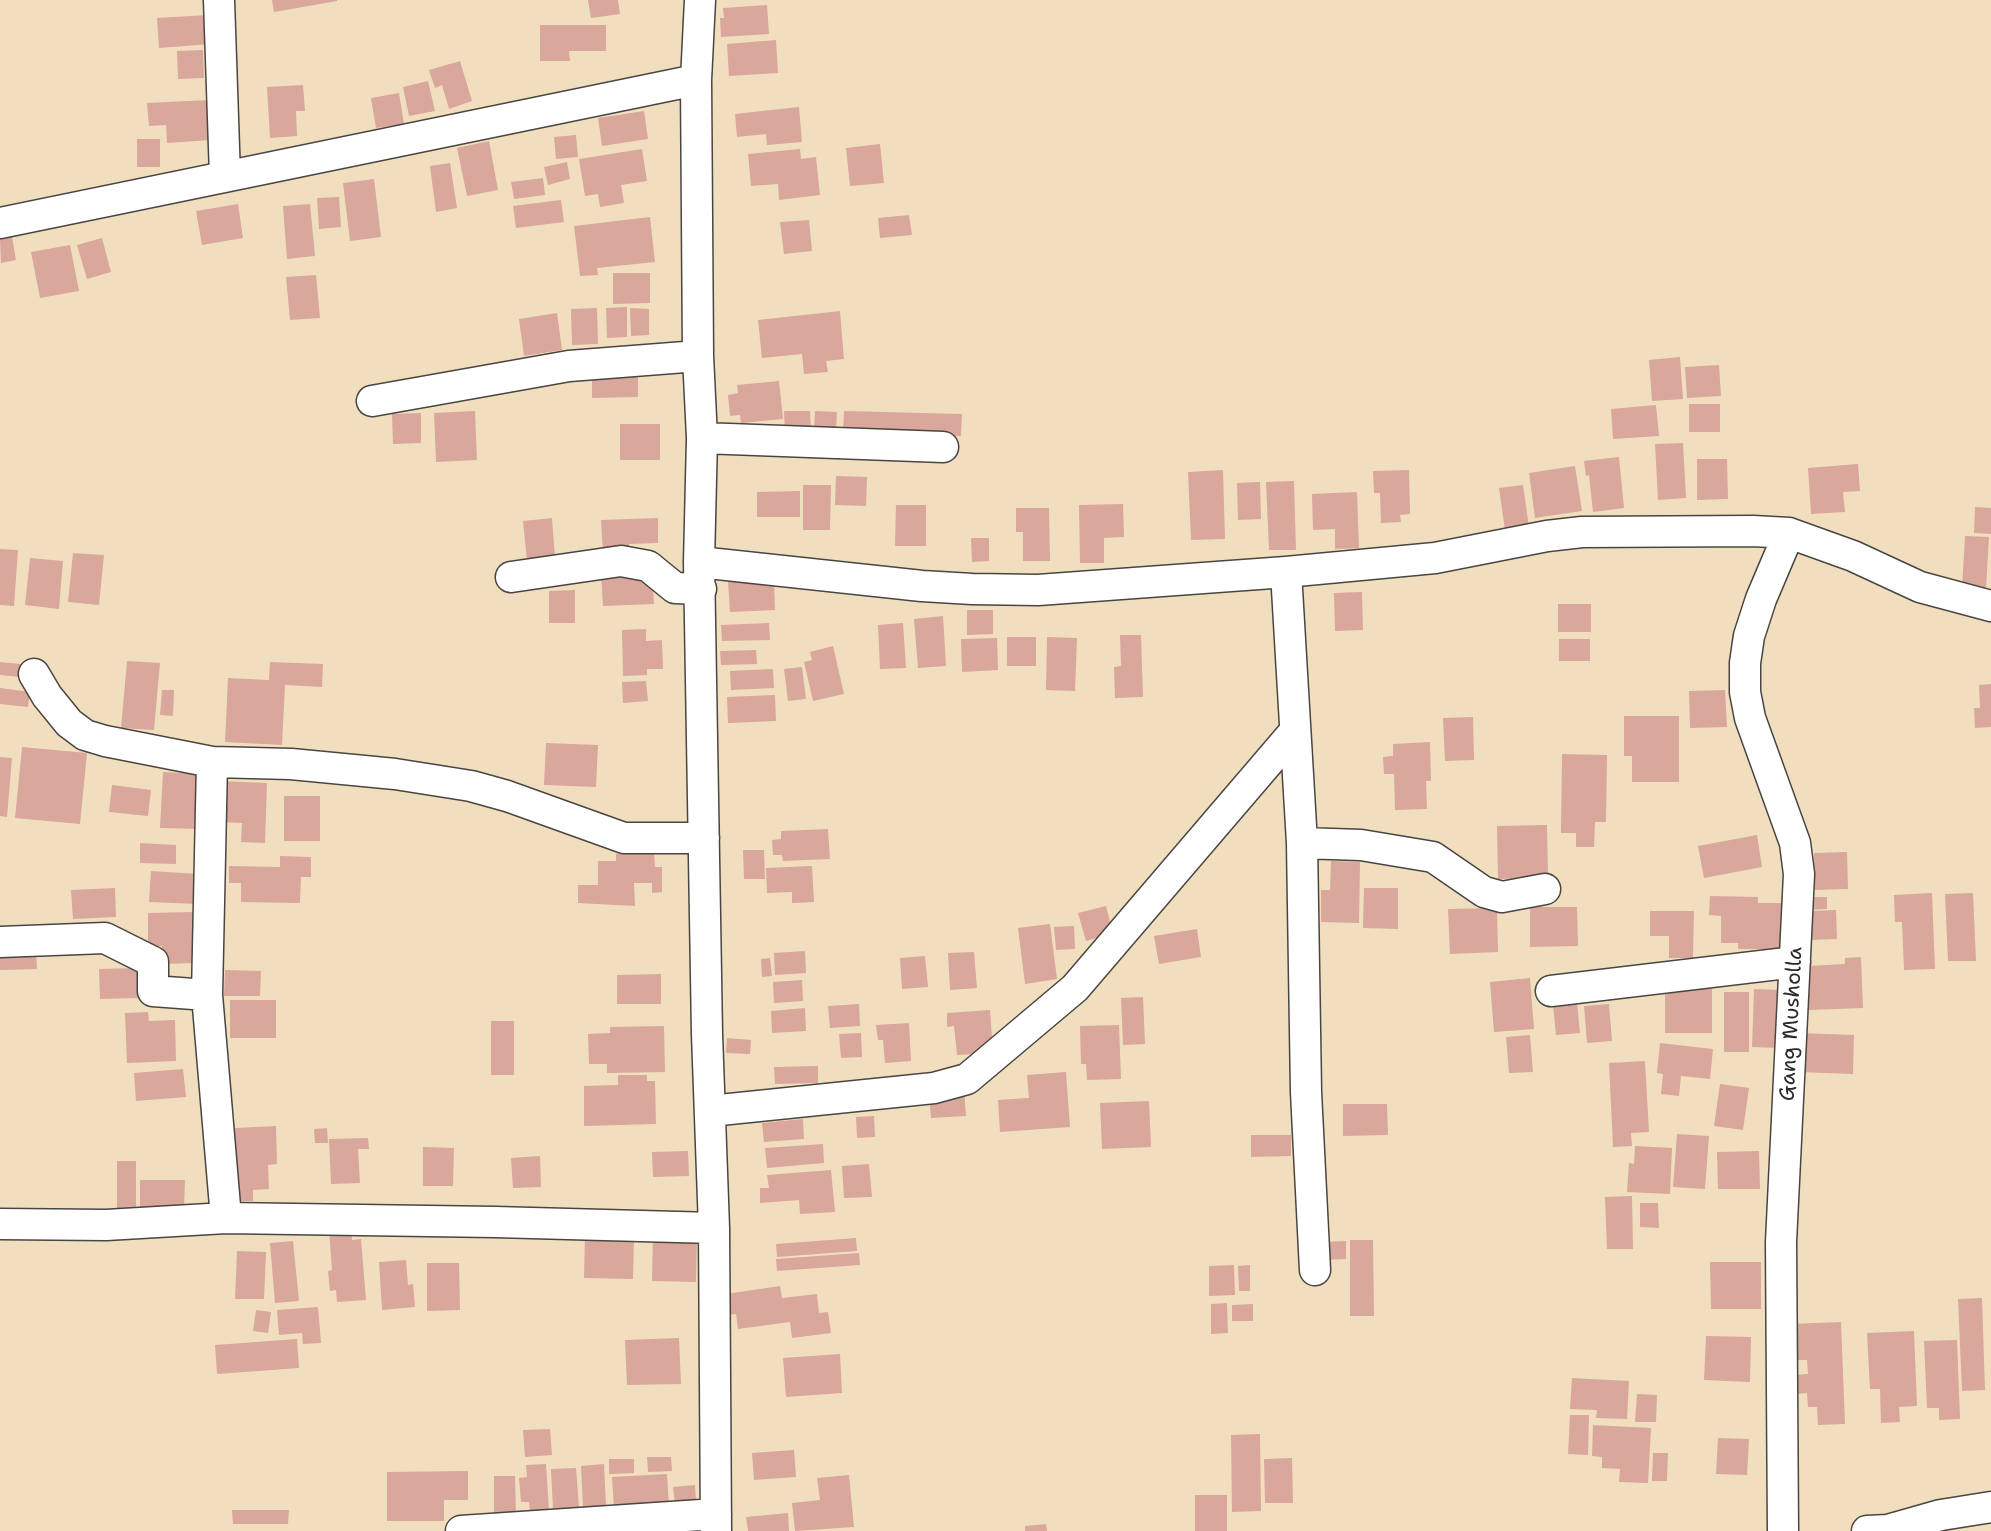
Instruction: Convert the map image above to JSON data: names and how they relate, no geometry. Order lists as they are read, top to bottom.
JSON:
{
  "streets": {
    "street": ["Gang Musholla"]
  }
}
